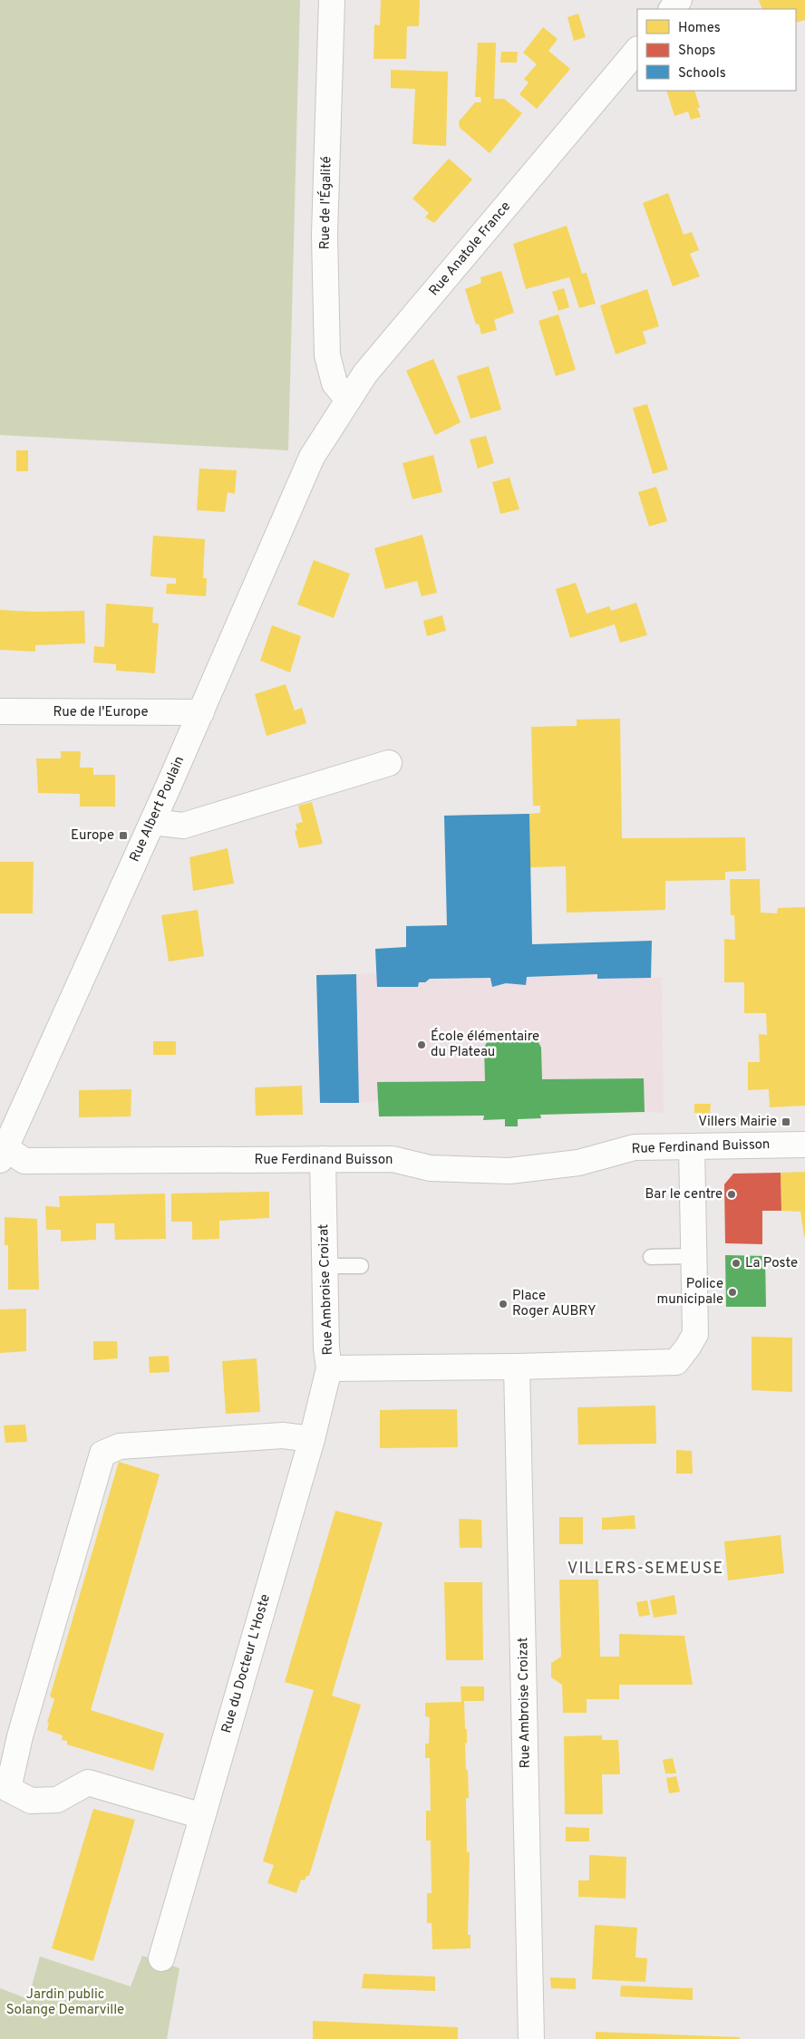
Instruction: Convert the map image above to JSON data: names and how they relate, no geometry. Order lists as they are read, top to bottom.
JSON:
{
  "streets": {
    "street": [
      "Rue de l'Égalité",
      "Rue Anatole France",
      "Rue de l'Europe",
      "Rue Albert Poulain",
      "Rue Ferdinand Buisson",
      "Rue Ambroise Croizat",
      "Rue du Docteur L'Hoste"
    ]
  },
  "crossings": [
    ["Rue de l'Égalité", "Rue Anatole France"],
    ["Rue Anatole France", "Rue Albert Poulain"],
    ["Rue de l'Europe", "Rue Albert Poulain"],
    ["Rue Albert Poulain", "Rue Ferdinand Buisson"],
    ["Rue Ferdinand Buisson", "Rue Ambroise Croizat"],
    ["Rue Ambroise Croizat", "Rue du Docteur L'Hoste"]
  ],
  "districts": ["VILLERS-SEMEUSE"],
  "parks": ["Jardin public Solange Demarville"],
  "places": {
    "transit": ["Europe", "Villers Mairie"],
    "other": [
      "École élémentaire du Plateau",
      "Bar le centre",
      "La Poste",
      "Police municipale",
      "Place Roger AUBRY"
    ]
  },
  "legend": ["Homes", "Shops", "Schools"]
}
